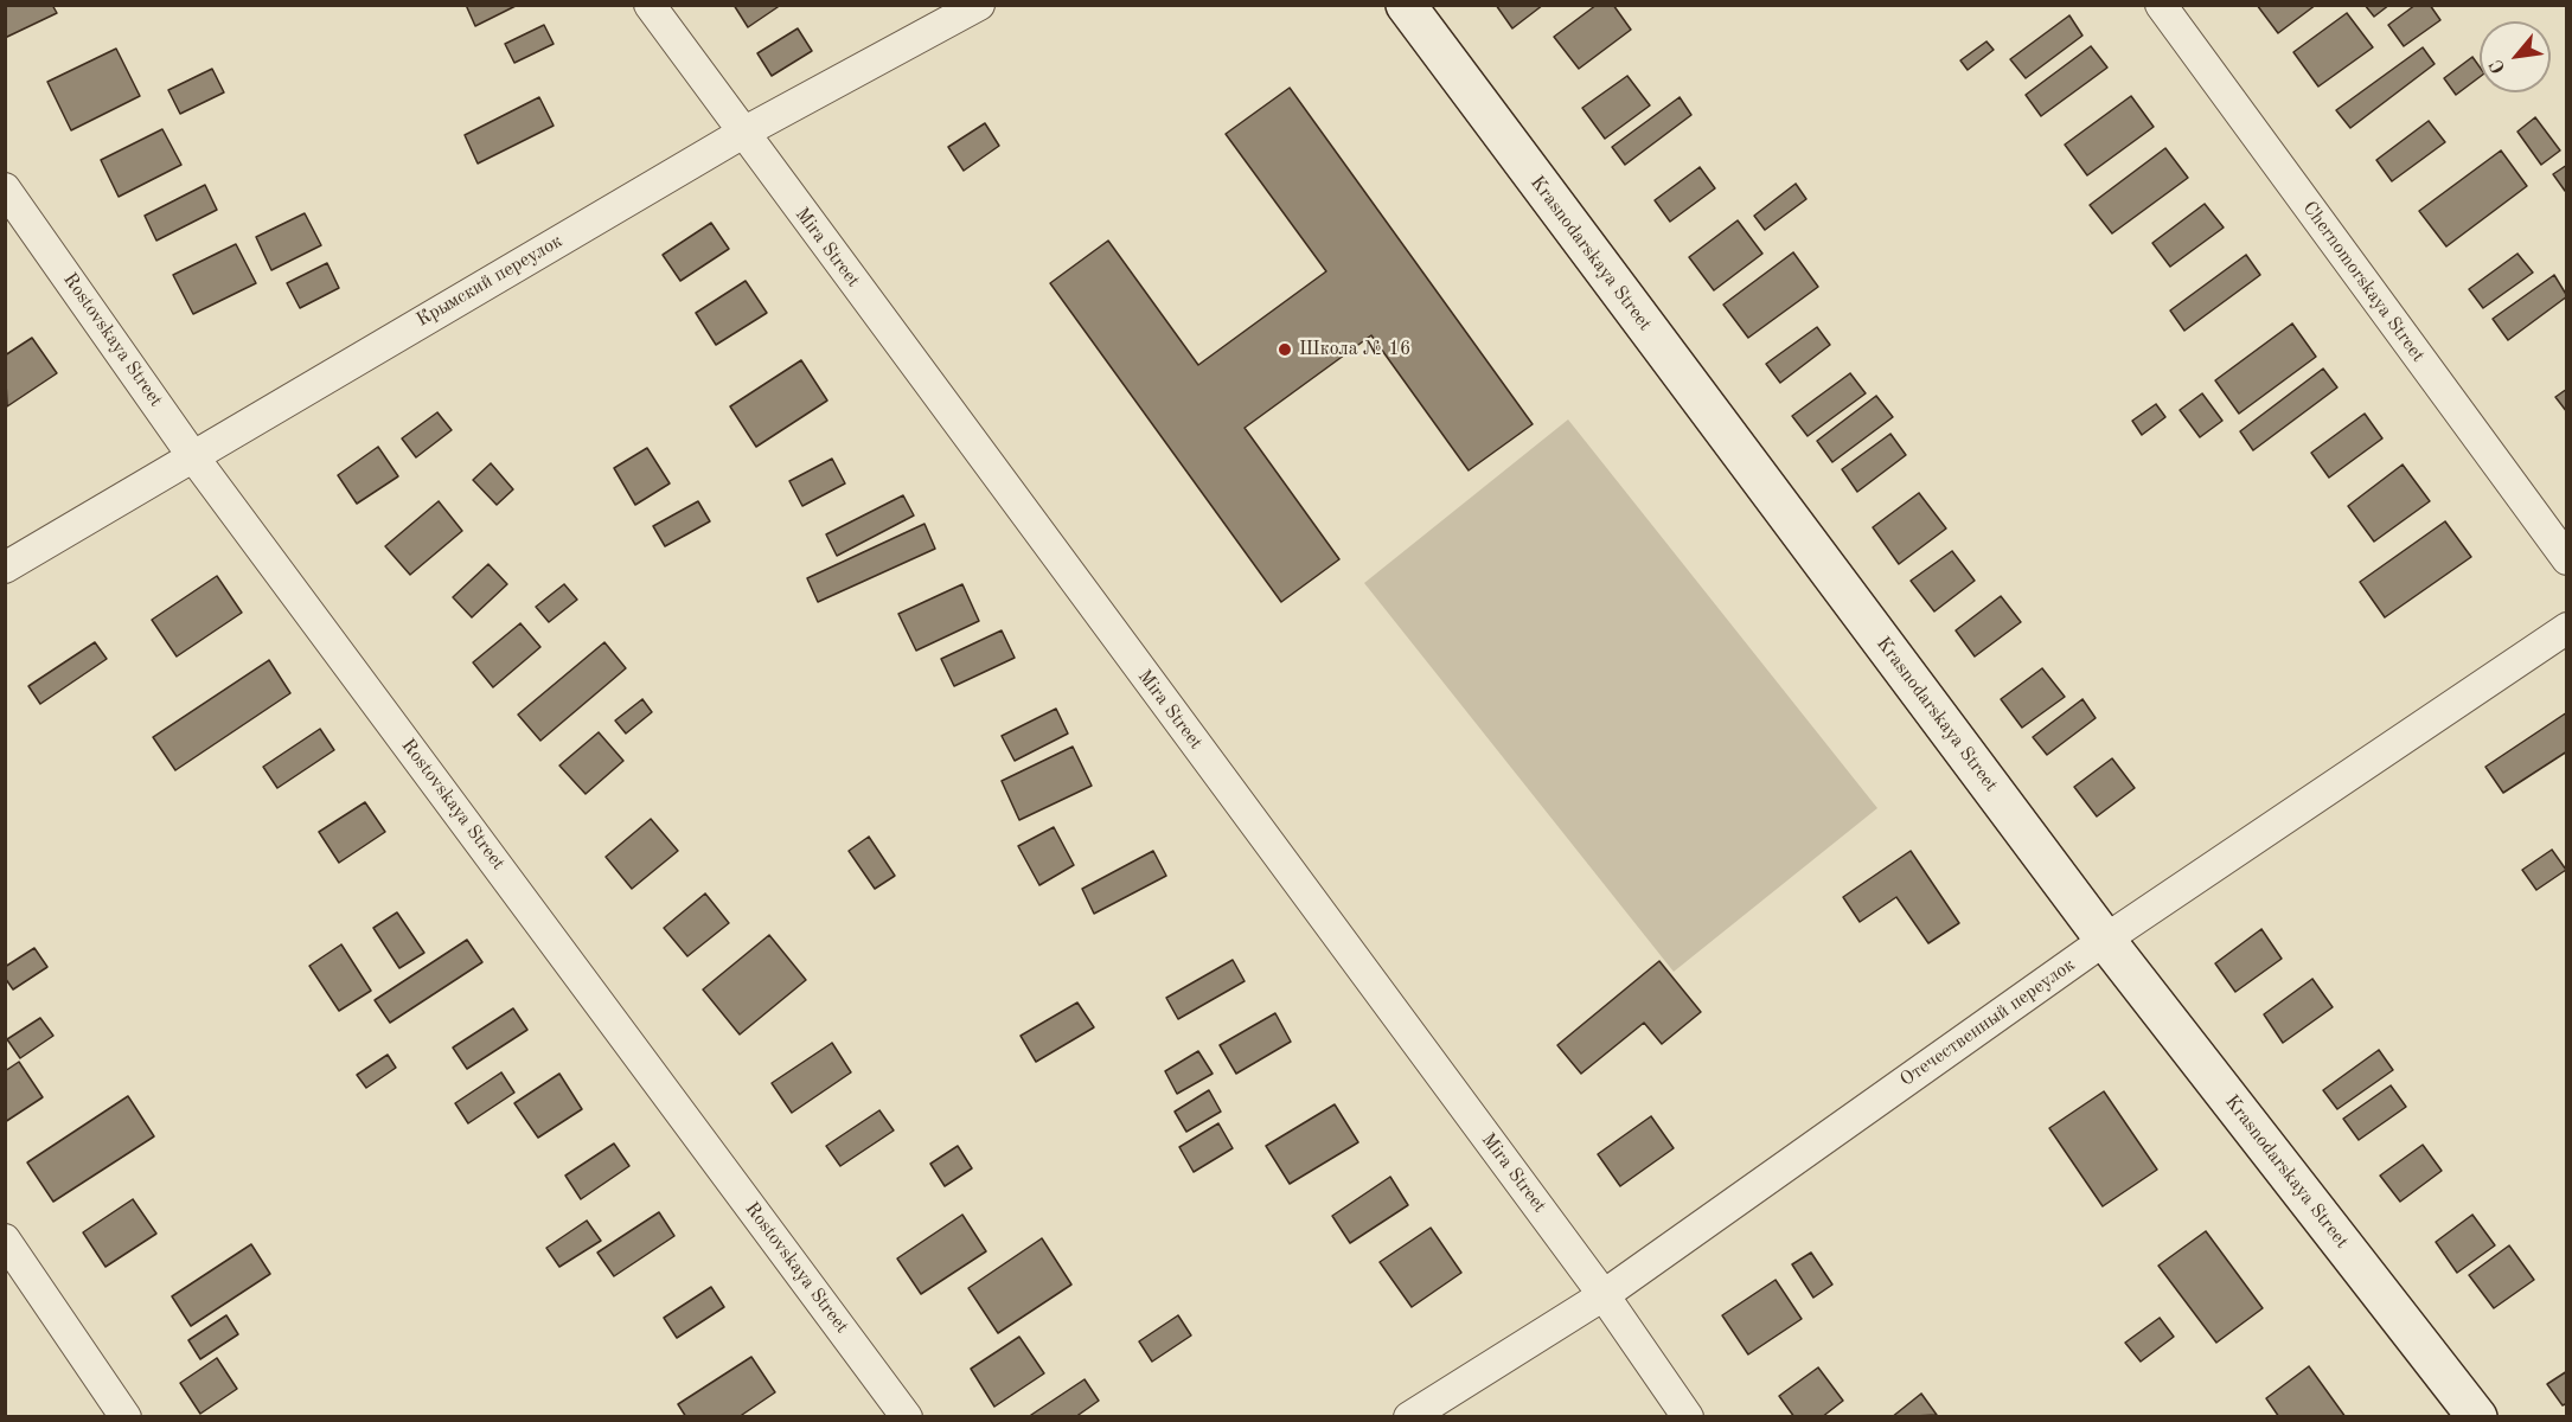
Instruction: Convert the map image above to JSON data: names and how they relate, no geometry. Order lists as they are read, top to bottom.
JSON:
{
  "streets": {
    "street": [
      "Mira Street",
      "Krasnodarskaya Street",
      "Крымский переулок",
      "Chernomorskaya Street",
      "Rostovskaya Street",
      "Отечественный переулок"
    ]
  },
  "crossings": [
    ["Mira Street", "Крымский переулок"],
    ["Mira Street", "Отечественный переулок"],
    ["Krasnodarskaya Street", "Отечественный переулок"],
    ["Крымский переулок", "Rostovskaya Street"]
  ],
  "places": ["Школа № 16"],
  "north": "bottom left"
}
